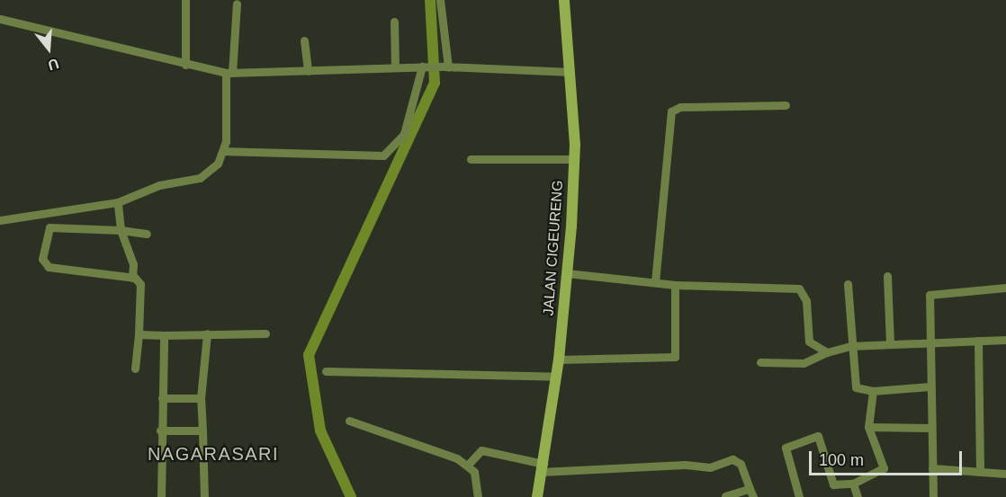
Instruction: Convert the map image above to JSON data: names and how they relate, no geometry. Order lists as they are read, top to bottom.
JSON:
{
  "streets": {
    "street": ["JALAN CIGEURENG"]
  },
  "districts": ["NAGARASARI"],
  "scale_bar": "100 m",
  "north": "bottom"
}
